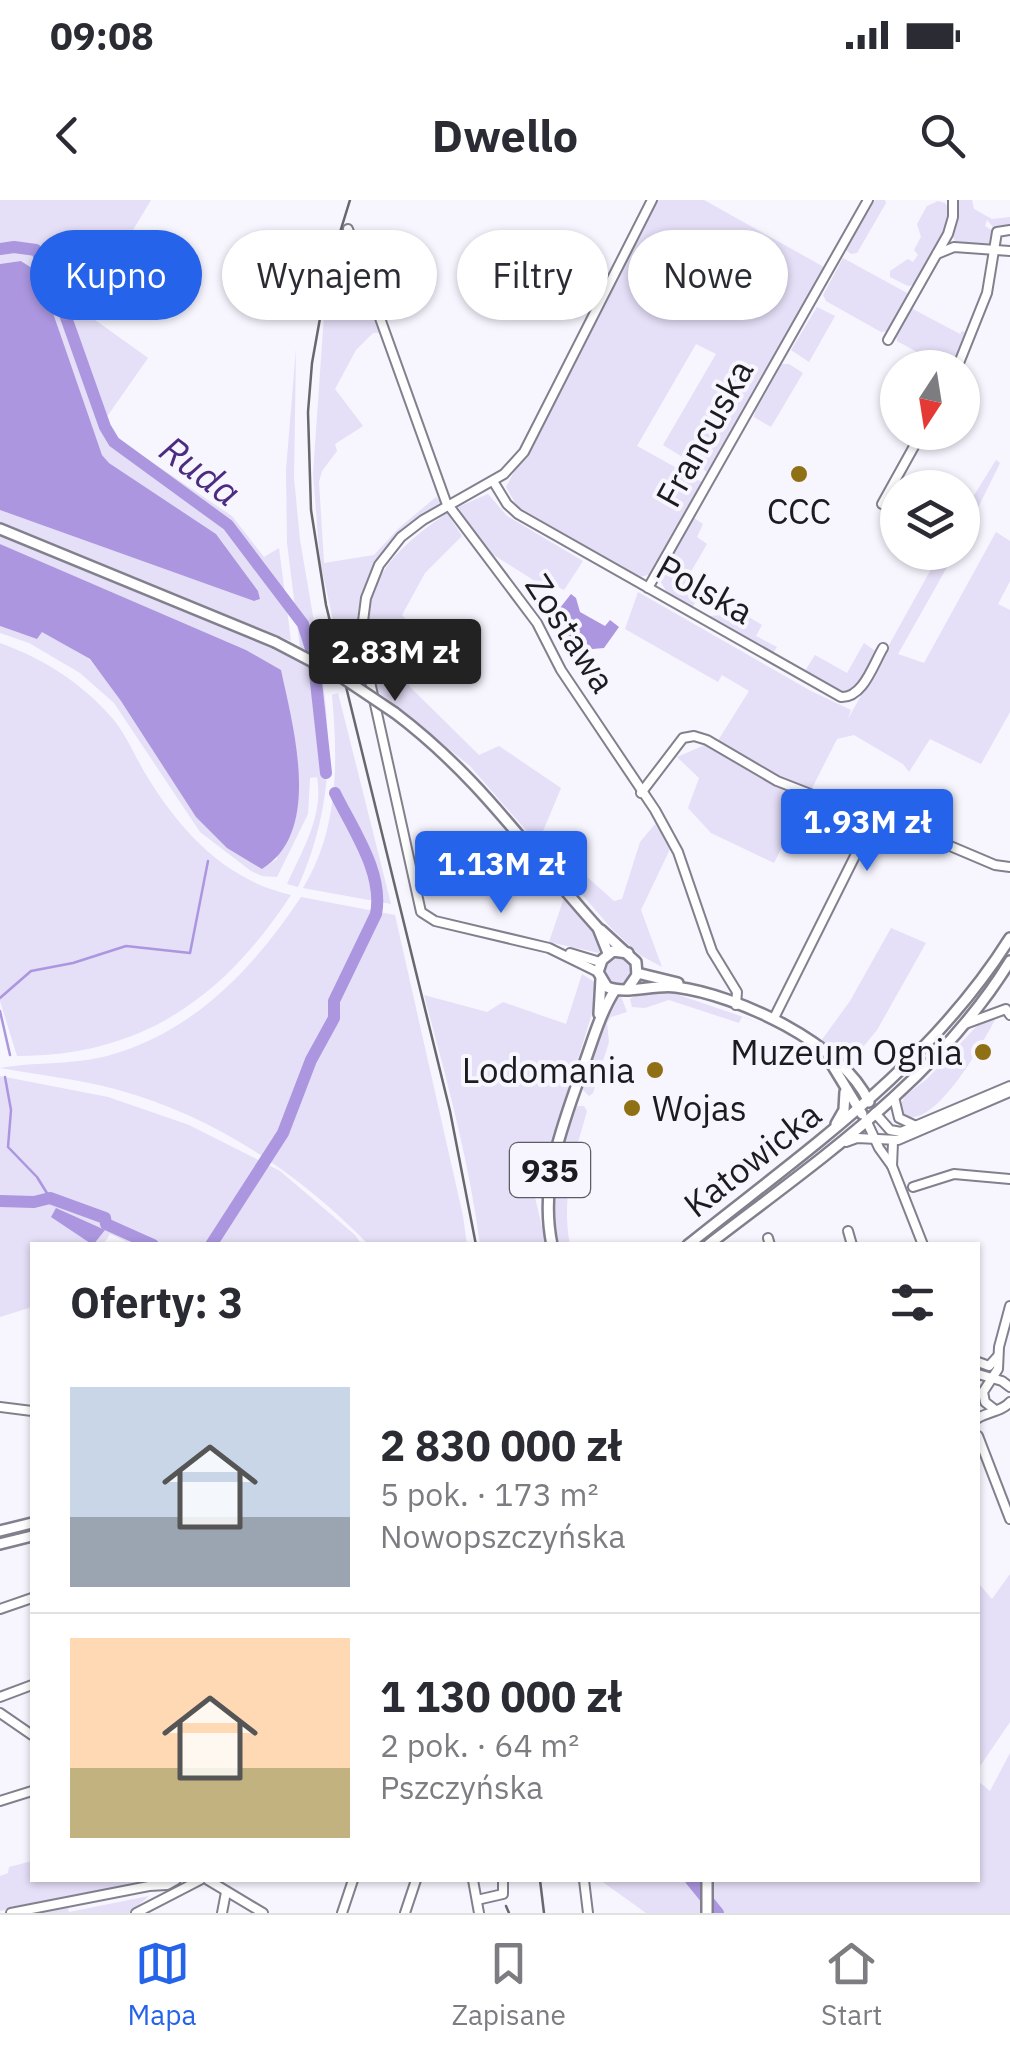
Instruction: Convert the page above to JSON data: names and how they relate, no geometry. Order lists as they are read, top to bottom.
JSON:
{
  "streets": {
    "main road": ["Katowicka", "935"],
    "street": ["Francuska", "Polska", "Zostawa"]
  },
  "crossings": [
    ["Francuska", "Polska"]
  ],
  "water": ["Ruda"],
  "places": [
    "CCC",
    "Muzeum Ognia",
    "Lodomania",
    "Wojas"
  ],
  "north": "bottom",
  "page": {
    "status": "09:08",
    "header": "Dwello",
    "chip": [
      "Kupno",
      "Wynajem",
      "Filtry",
      "Nowe"
    ],
    "price": ["2.83M zł", "1.93M zł", "1.13M zł"],
    "heading": "Oferty: 3",
    "list": [
      {
        "name": "2 830 000 zł",
        "note": "5 pok. · 173 m² · Nowopszczyńska"
      },
      {
        "name": "1 130 000 zł",
        "note": "2 pok. · 64 m² · Pszczyńska"
      }
    ],
    "tabs": ["Mapa", "Zapisane", "Start"]
  }
}
